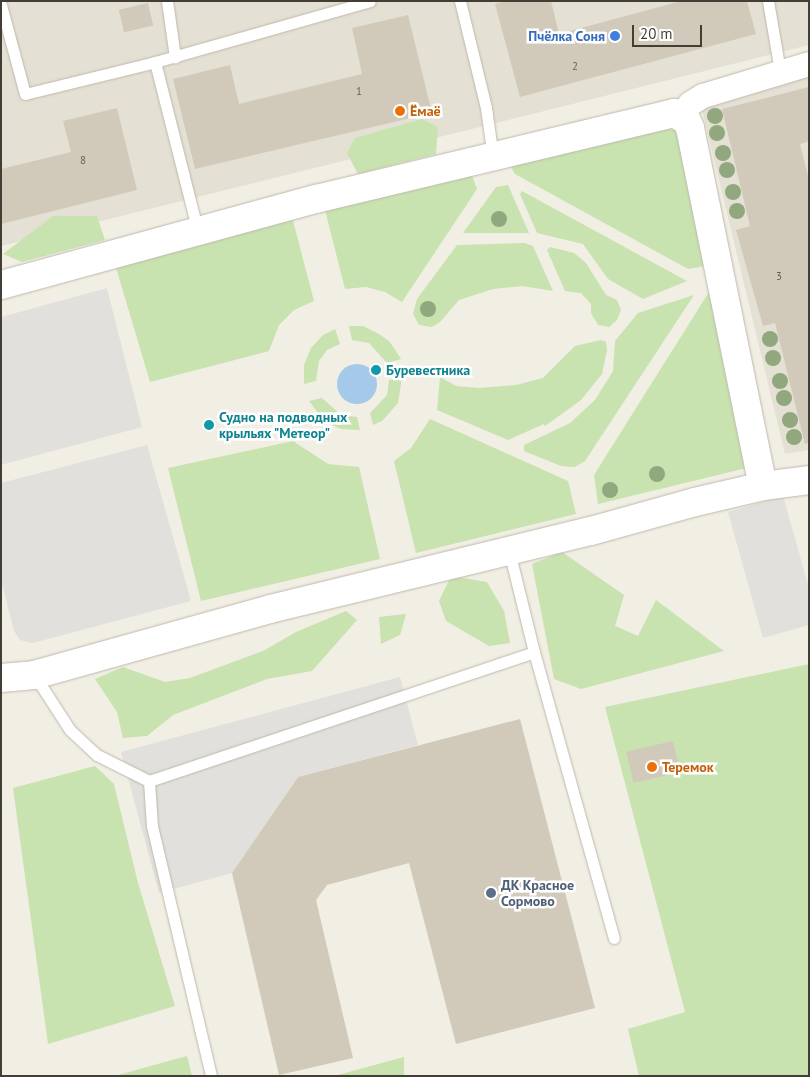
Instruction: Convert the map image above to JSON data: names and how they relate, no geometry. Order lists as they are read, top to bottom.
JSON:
{
  "places": [
    "Пчёлка Соня",
    "Ёмаё",
    "Буревестника",
    "Судно на подводных крыльях \"Метеор\"",
    "Теремок",
    "ДК Красное Сормово"
  ],
  "house_numbers": [
    "2",
    "1",
    "8",
    "3"
  ],
  "scale_bar": "20 m"
}
